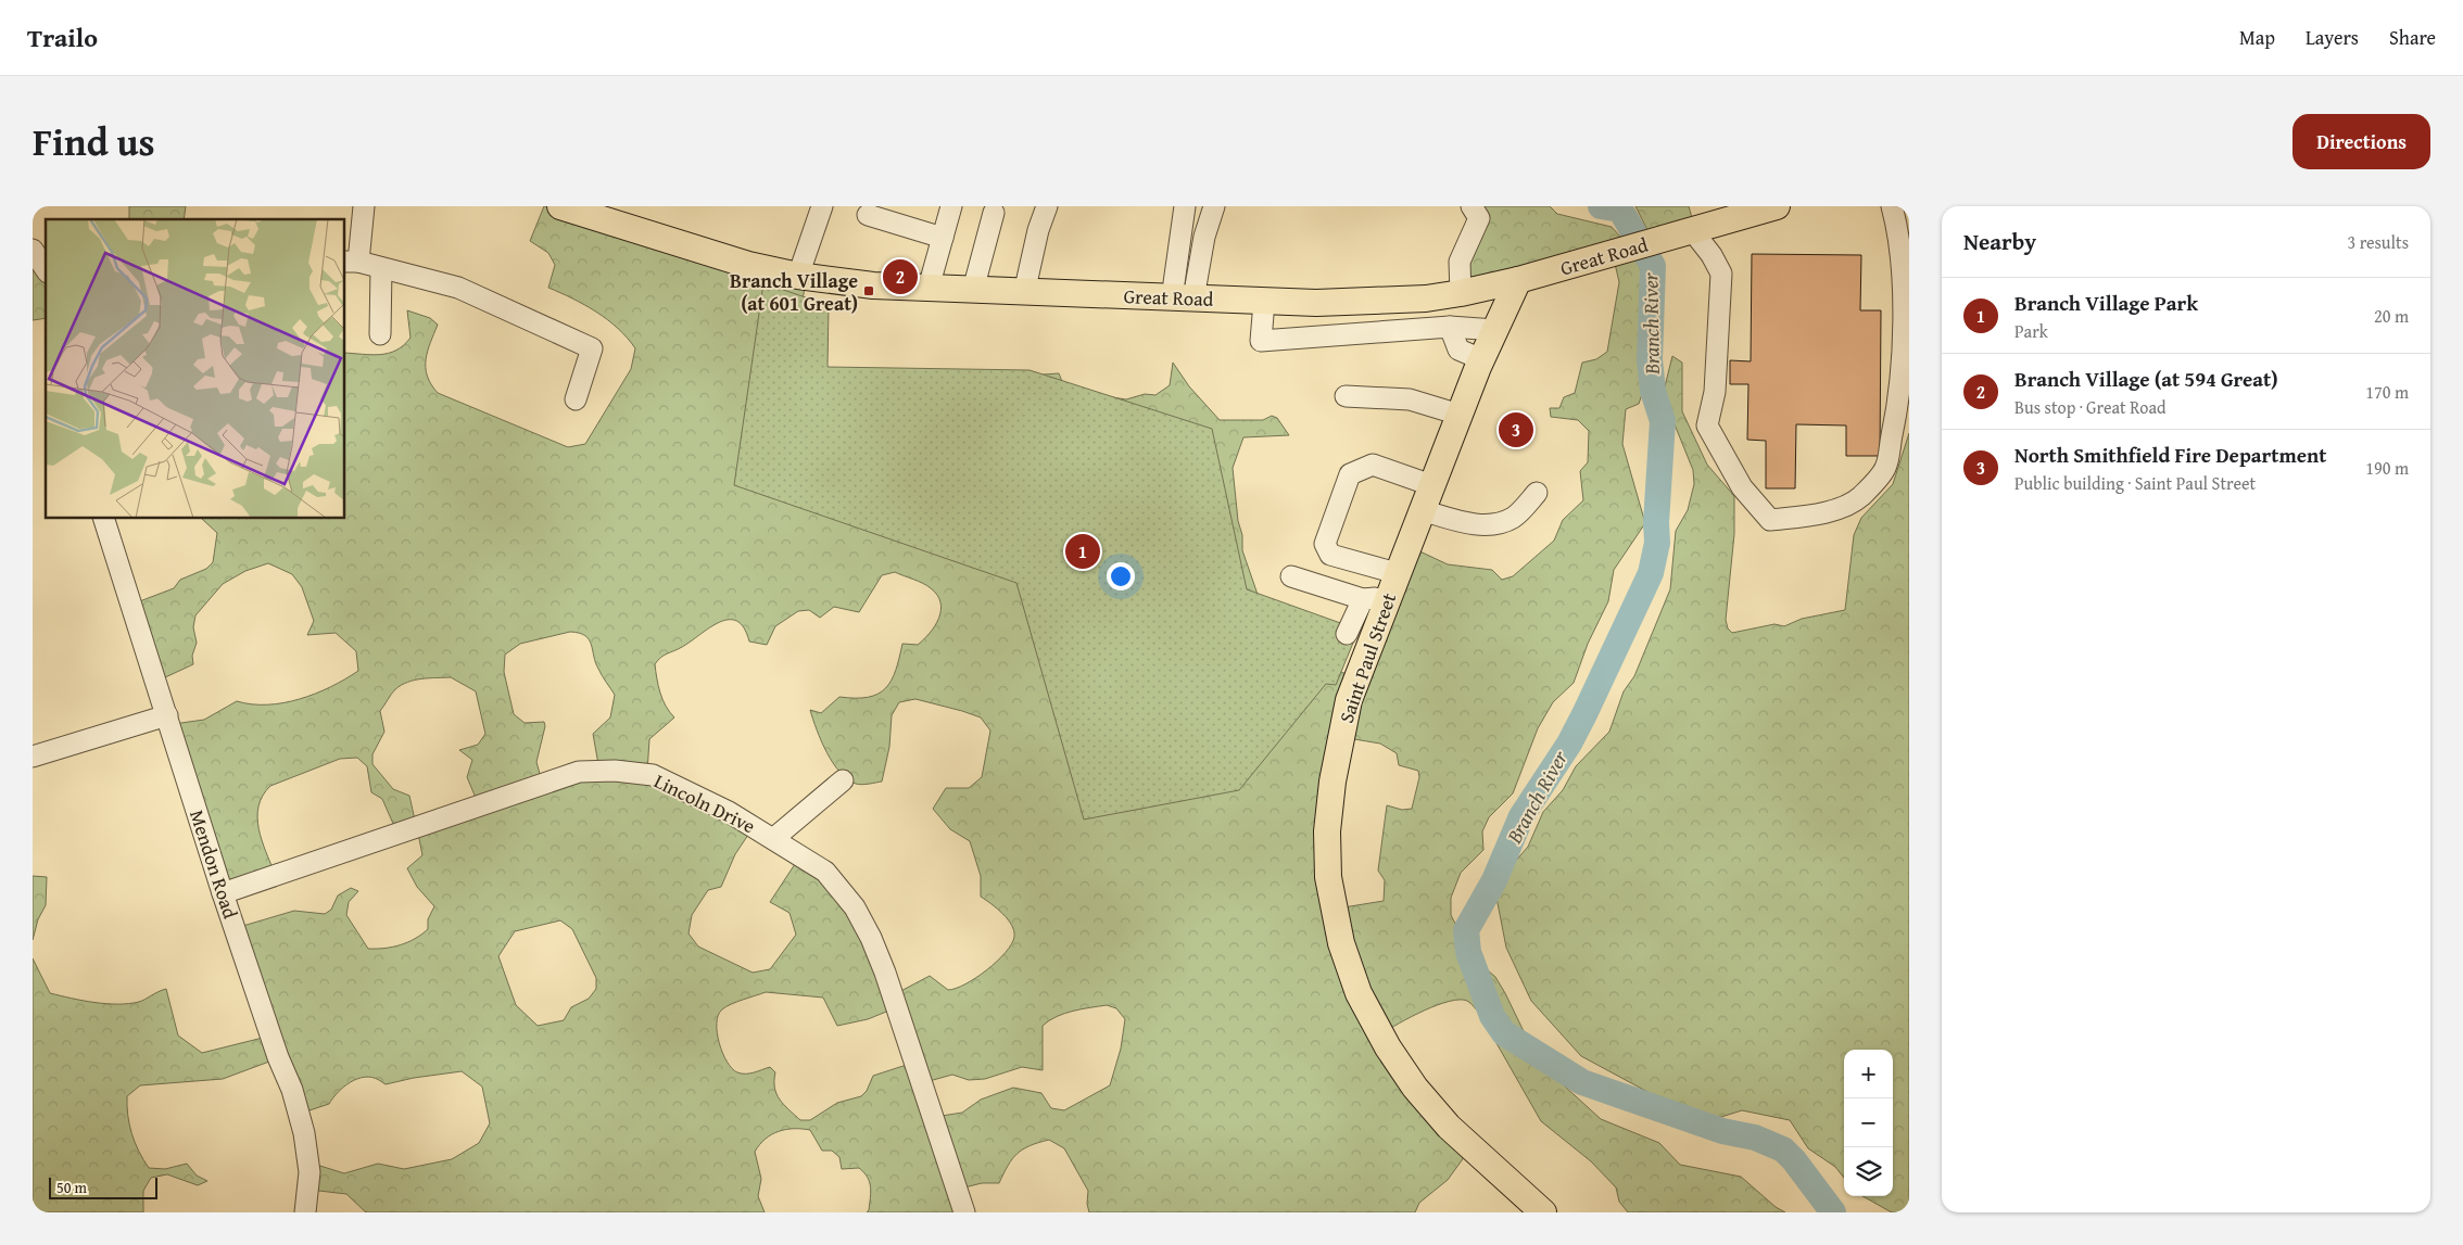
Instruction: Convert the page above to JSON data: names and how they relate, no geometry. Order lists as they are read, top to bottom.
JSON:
{
  "streets": {
    "main road": ["Great Road", "Saint Paul Street"],
    "street": ["Lincoln Drive", "Mendon Road"]
  },
  "crossings": [
    ["Great Road", "Saint Paul Street"],
    ["Lincoln Drive", "Mendon Road"]
  ],
  "water": ["Branch River"],
  "places": {
    "transit": ["Branch Village (at 601 Great)"]
  },
  "scale_bar": "50 m",
  "page": {
    "header": "Trailo",
    "nav": ["Map", "Layers", "Share"],
    "title": "Find us",
    "buttons": "Directions",
    "heading": ["Nearby", "3 results"],
    "pins": ["2", "3", "1"],
    "list": [
      {
        "mark": "1",
        "name": "Branch Village Park",
        "note": "Park",
        "value": "20 m"
      },
      {
        "mark": "2",
        "name": "Branch Village (at 594 Great)",
        "note": "Bus stop · Great Road",
        "value": "170 m"
      },
      {
        "mark": "3",
        "name": "North Smithfield Fire Department",
        "note": "Public building · Saint Paul Street",
        "value": "190 m"
      }
    ],
    "map_buttons": ["+", "−"],
    "scale": "50 m"
  }
}
